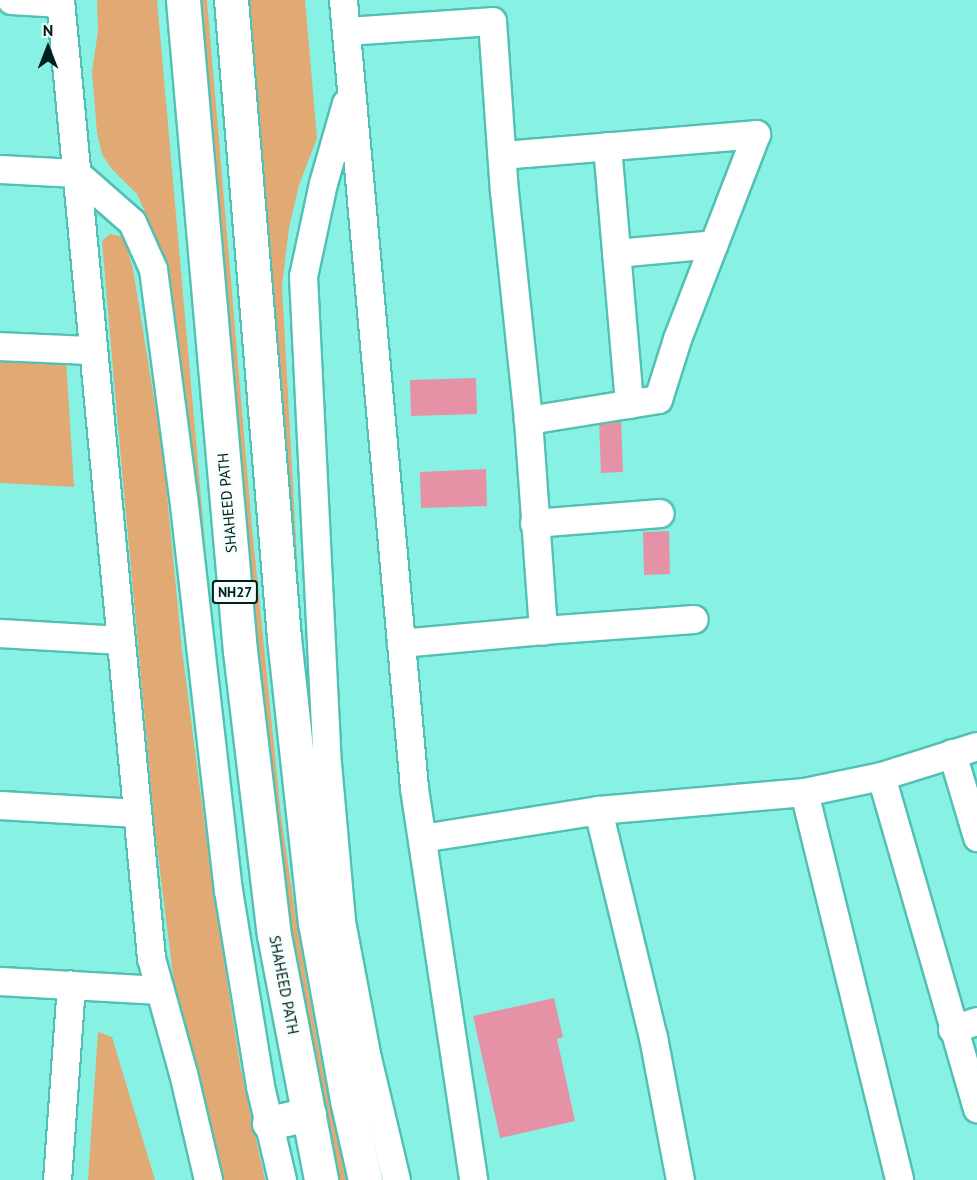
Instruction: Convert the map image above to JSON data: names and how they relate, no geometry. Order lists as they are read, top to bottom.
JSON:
{
  "streets": {
    "highway": ["SHAHEED PATH", "NH27"]
  },
  "north": "top"
}
